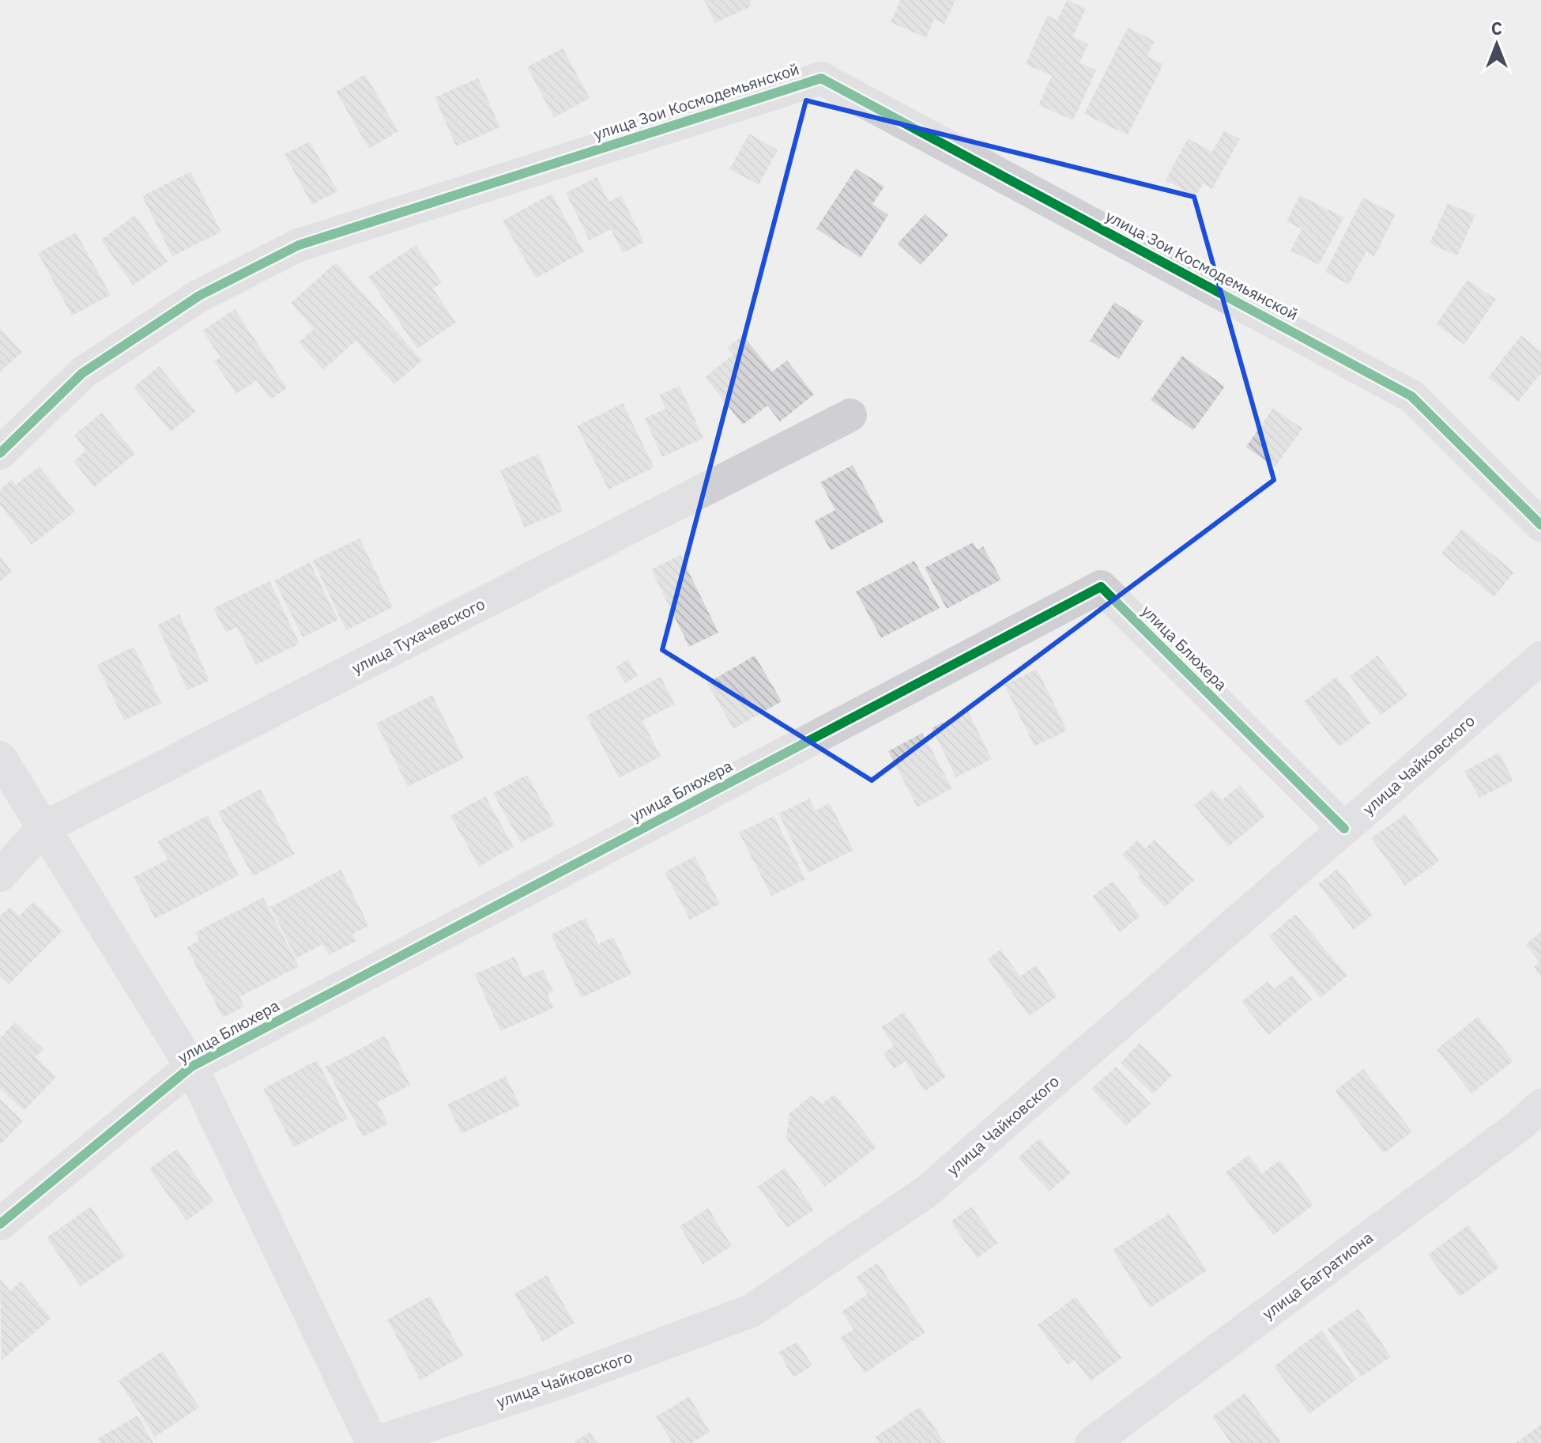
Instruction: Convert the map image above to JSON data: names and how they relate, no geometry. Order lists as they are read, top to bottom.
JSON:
{
  "streets": {
    "street": [
      "улица Зои Космодемьянской",
      "улица Тухачевского",
      "улица Блюхера",
      "улица Чайковского",
      "улица Багратиона"
    ]
  },
  "crossings": [
    ["улица Блюхера", "улица Чайковского"]
  ],
  "north": "top"
}
